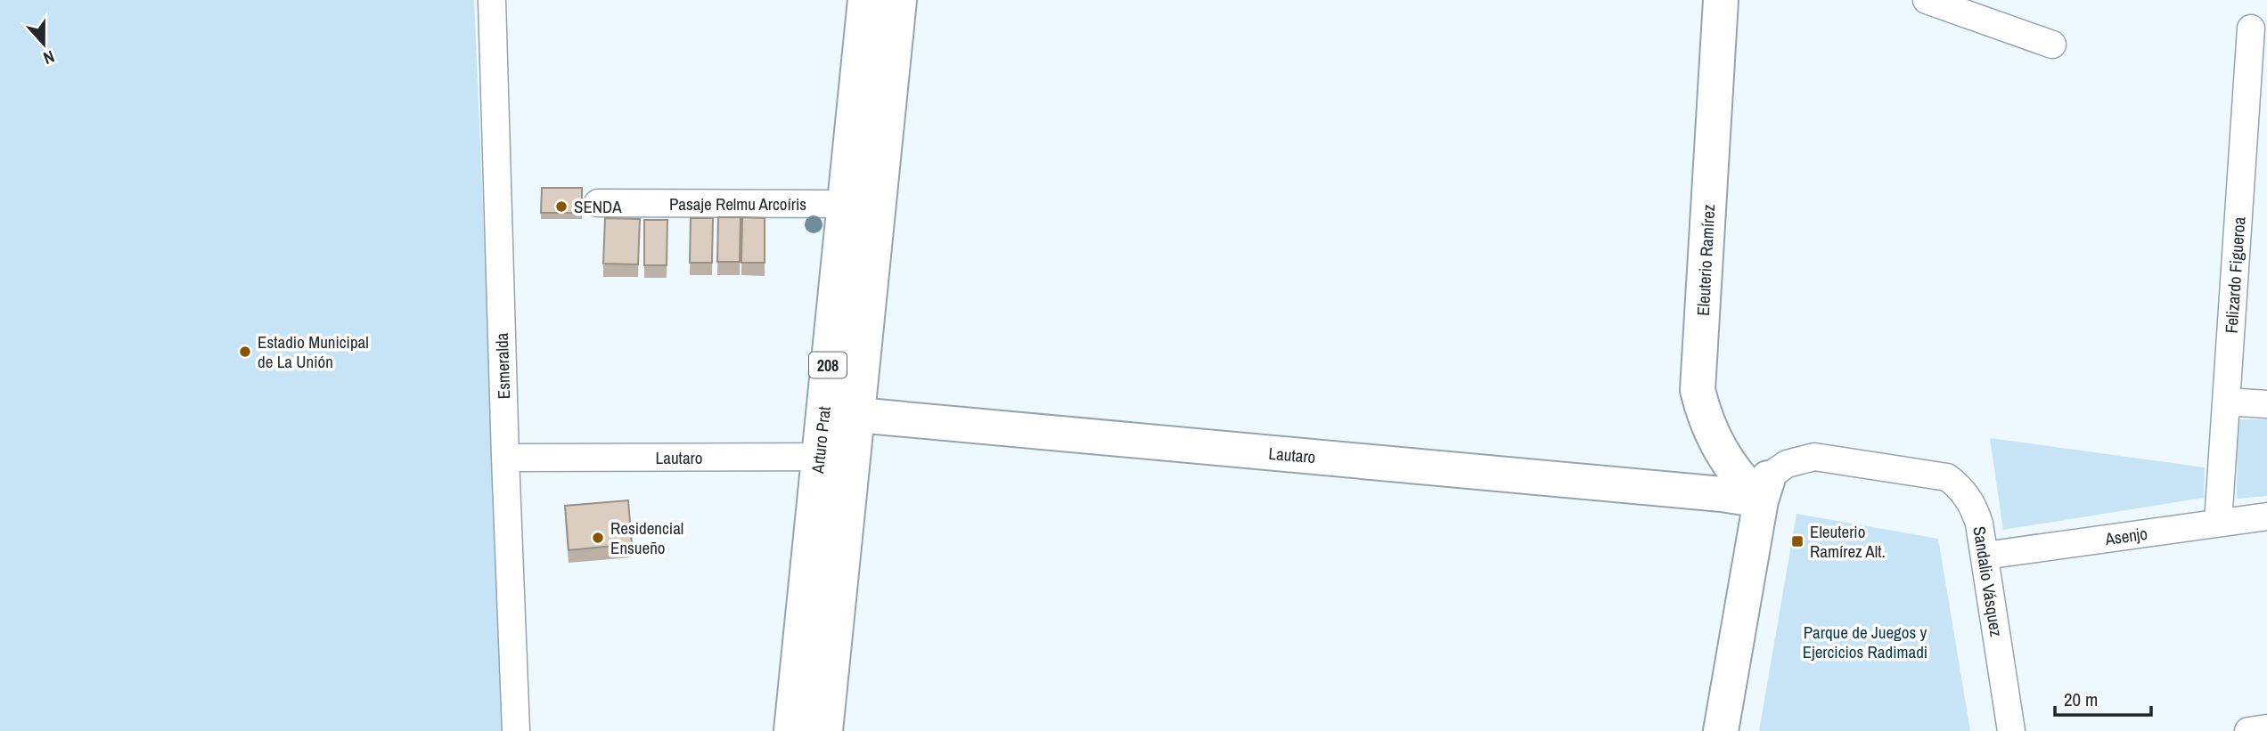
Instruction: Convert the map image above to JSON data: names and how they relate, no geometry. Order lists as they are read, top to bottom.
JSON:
{
  "streets": {
    "street": [
      "Pasaje Relmu Arcoíris",
      "Eleuterio Ramírez",
      "Felizardo Figueroa",
      "208",
      "Esmeralda",
      "Arturo Prat",
      "Lautaro",
      "Asenjo",
      "Sandalio Vásquez"
    ]
  },
  "crossings": [
    ["Pasaje Relmu Arcoíris", "Arturo Prat"],
    ["Eleuterio Ramírez", "Lautaro"],
    ["Eleuterio Ramírez", "Sandalio Vásquez"],
    ["Felizardo Figueroa", "Asenjo"],
    ["Esmeralda", "Lautaro"],
    ["Arturo Prat", "Lautaro"],
    ["Lautaro", "Sandalio Vásquez"],
    ["Asenjo", "Sandalio Vásquez"]
  ],
  "parks": ["Parque de Juegos y Ejercicios Radimadi"],
  "places": {
    "other": ["SENDA", "Estadio Municipal de La Unión", "Residencial Ensueño"],
    "transit": ["Eleuterio Ramírez Alt."]
  },
  "scale_bar": "20 m",
  "north": "bottom"
}
